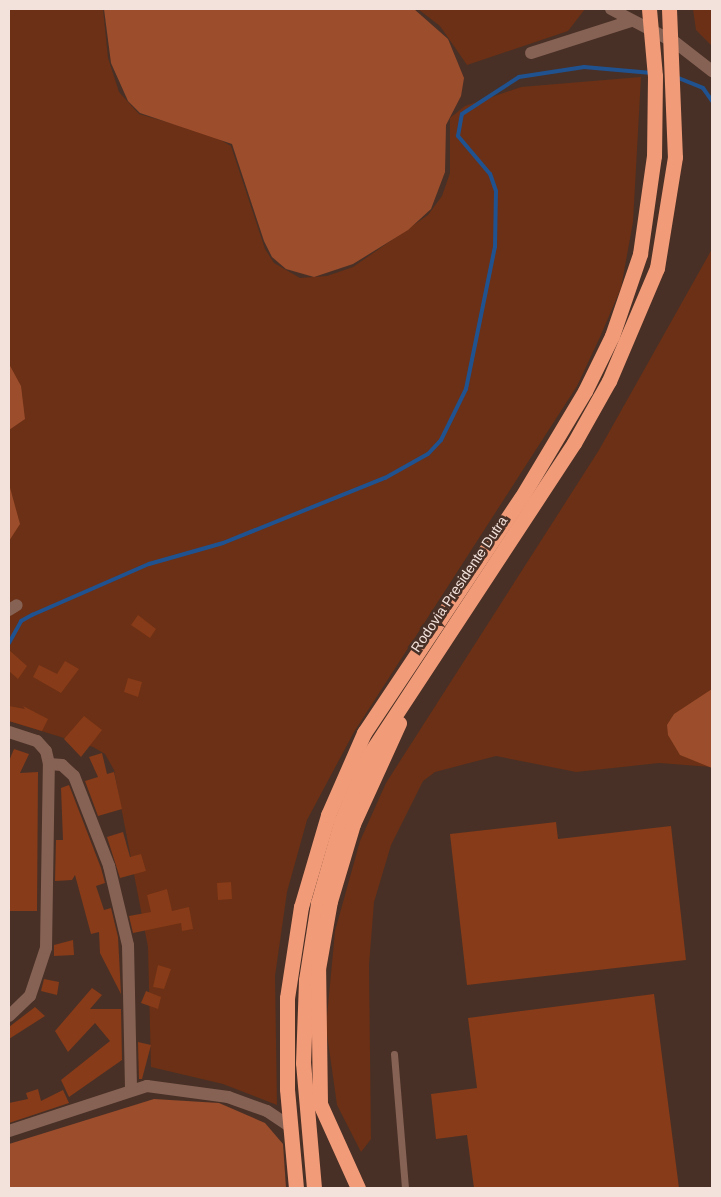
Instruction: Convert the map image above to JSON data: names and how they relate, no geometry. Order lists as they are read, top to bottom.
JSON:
{
  "streets": {
    "highway": ["Rodovia Presidente Dutra"]
  }
}
